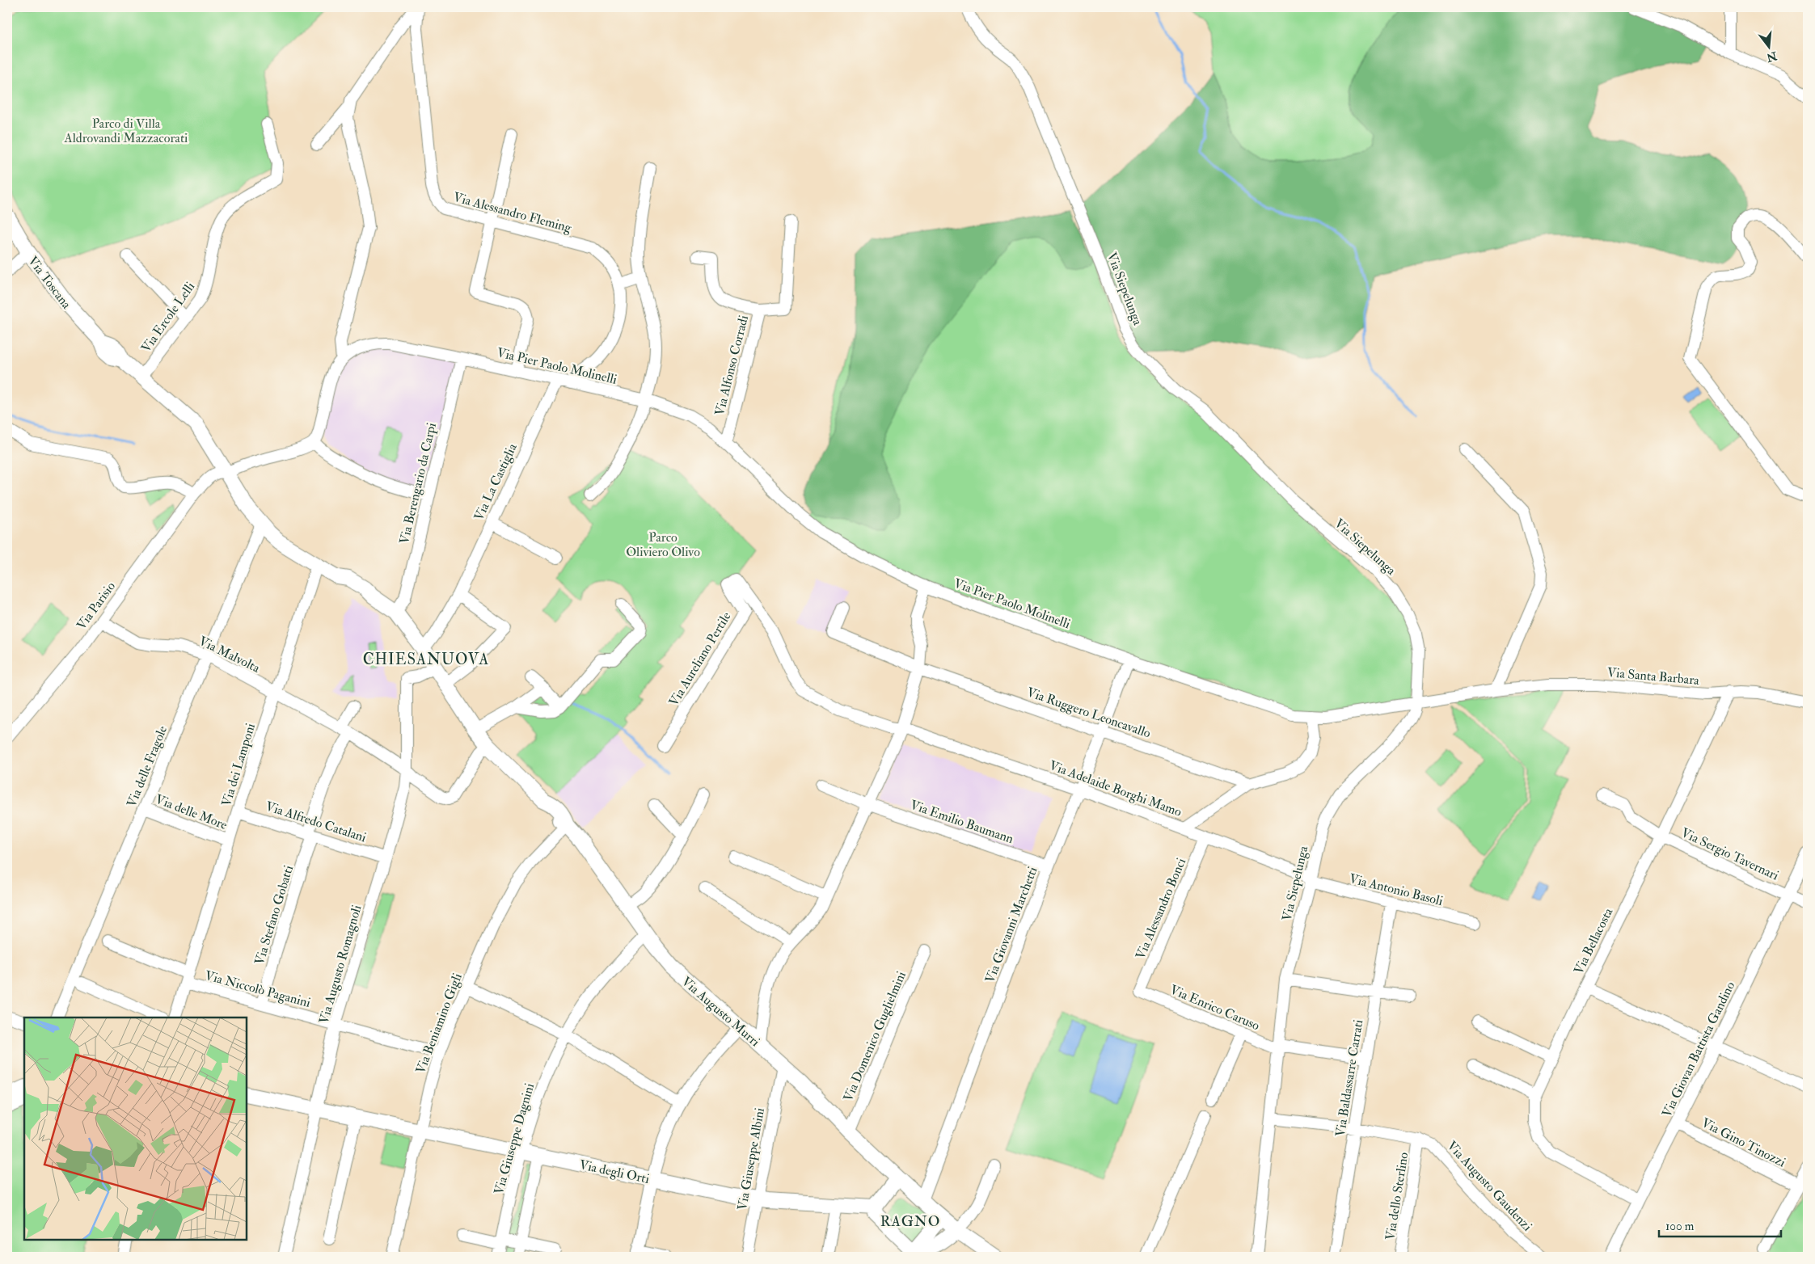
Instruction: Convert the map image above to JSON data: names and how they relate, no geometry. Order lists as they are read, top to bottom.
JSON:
{
  "streets": {
    "main road": ["Via Toscana", "Via Augusto Murri", "Via degli Orti"],
    "street": [
      "Via Alessandro Fleming",
      "Via Siepelunga",
      "Via Ercole Lelli",
      "Via Pier Paolo Molinelli",
      "Via Alfonso Corradi",
      "Via La Castiglia",
      "Via Berengario da Carpi",
      "Via Parisio",
      "Via Malvolta",
      "Via Aureliano Pertile",
      "Via Santa Barbara",
      "Via Ruggero Leoncavallo",
      "Via dei Lamponi",
      "Via delle Fragole",
      "Via Adelaide Borghi Mamo",
      "Via delle More",
      "Via Alfredo Catalani",
      "Via Emilio Baumann",
      "Via Sergio Tavernari",
      "Via Antonio Basoli",
      "Via Alessandro Bonci",
      "Via Stefano Gobatti",
      "Via Giovanni Marchetti",
      "Via Bellacosta",
      "Via Augusto Romagnoli",
      "Via Niccolò Paganini",
      "Via Enrico Caruso",
      "Via Beniamino Gigli",
      "Via Domenico Guglielmini",
      "Via Giovan Battista Gandino",
      "Via Baldassarre Carrati",
      "Via Giuseppe Dagnini",
      "Via Gino Tinozzi",
      "Via Giuseppe Albini",
      "Via Augusto Gaudenzi",
      "Via dello Sterlino"
    ]
  },
  "crossings": [
    ["Via Alessandro Fleming", "Via Pier Paolo Molinelli"],
    ["Via Toscana", "Via Ercole Lelli"],
    ["Via Toscana", "Via Parisio"],
    ["Via Toscana", "Via Augusto Murri"],
    ["Via Siepelunga", "Via Pier Paolo Molinelli"],
    ["Via Siepelunga", "Via Santa Barbara"],
    ["Via Siepelunga", "Via Adelaide Borghi Mamo"],
    ["Via Siepelunga", "Via Antonio Basoli"],
    ["Via Siepelunga", "Via Enrico Caruso"],
    ["Via Siepelunga", "Via Augusto Gaudenzi"],
    ["Via Pier Paolo Molinelli", "Via Alfonso Corradi"],
    ["Via Pier Paolo Molinelli", "Via La Castiglia"],
    ["Via Pier Paolo Molinelli", "Via Berengario da Carpi"],
    ["Via Pier Paolo Molinelli", "Via Santa Barbara"],
    ["Via Pier Paolo Molinelli", "Via Giovanni Marchetti"],
    ["Via La Castiglia", "Via Augusto Murri"],
    ["Via Berengario da Carpi", "Via Augusto Murri"],
    ["Via Parisio", "Via Malvolta"],
    ["Via Parisio", "Via Augusto Murri"],
    ["Via Malvolta", "Via dei Lamponi"],
    ["Via Malvolta", "Via delle Fragole"],
    ["Via Malvolta", "Via Stefano Gobatti"],
    ["Via Malvolta", "Via Augusto Romagnoli"],
    ["Via Malvolta", "Via Augusto Murri"],
    ["Via Aureliano Pertile", "Via Adelaide Borghi Mamo"],
    ["Via Santa Barbara", "Via Bellacosta"],
    ["Via Ruggero Leoncavallo", "Via Giovanni Marchetti"],
    ["Via dei Lamponi", "Via delle More"],
    ["Via dei Lamponi", "Via Alfredo Catalani"],
    ["Via dei Lamponi", "Via Niccolò Paganini"],
    ["Via dei Lamponi", "Via Augusto Murri"],
    ["Via delle Fragole", "Via delle More"],
    ["Via delle Fragole", "Via Augusto Murri"],
    ["Via Adelaide Borghi Mamo", "Via Antonio Basoli"],
    ["Via Adelaide Borghi Mamo", "Via Alessandro Bonci"],
    ["Via Adelaide Borghi Mamo", "Via Giovanni Marchetti"],
    ["Via Alfredo Catalani", "Via Stefano Gobatti"],
    ["Via Alfredo Catalani", "Via Augusto Romagnoli"],
    ["Via Emilio Baumann", "Via Giovanni Marchetti"],
    ["Via Sergio Tavernari", "Via Bellacosta"],
    ["Via Sergio Tavernari", "Via Giovan Battista Gandino"],
    ["Via Antonio Basoli", "Via Baldassarre Carrati"],
    ["Via Alessandro Bonci", "Via Enrico Caruso"],
    ["Via Stefano Gobatti", "Via Niccolò Paganini"],
    ["Via Giovanni Marchetti", "Via Augusto Murri"],
    ["Via Bellacosta", "Via Giovan Battista Gandino"],
    ["Via Augusto Romagnoli", "Via Niccolò Paganini"],
    ["Via Augusto Romagnoli", "Via Augusto Murri"],
    ["Via Augusto Romagnoli", "Via degli Orti"],
    ["Via Niccolò Paganini", "Via Beniamino Gigli"],
    ["Via Enrico Caruso", "Via Baldassarre Carrati"],
    ["Via Augusto Murri", "Via Beniamino Gigli"],
    ["Via Augusto Murri", "Via Domenico Guglielmini"],
    ["Via Augusto Murri", "Via Giuseppe Dagnini"],
    ["Via Augusto Murri", "Via Giuseppe Albini"],
    ["Via Beniamino Gigli", "Via degli Orti"],
    ["Via Giovan Battista Gandino", "Via Gino Tinozzi"],
    ["Via Baldassarre Carrati", "Via Augusto Gaudenzi"],
    ["Via Giuseppe Dagnini", "Via degli Orti"],
    ["Via Giuseppe Albini", "Via degli Orti"],
    ["Via Augusto Gaudenzi", "Via dello Sterlino"]
  ],
  "districts": ["CHIESANUOVA", "RAGNO"],
  "parks": ["Parco di Villa Aldrovandi Mazzacorati", "Parco Oliviero Olivo"],
  "scale_bar": "100 m",
  "north": "bottom"
}
